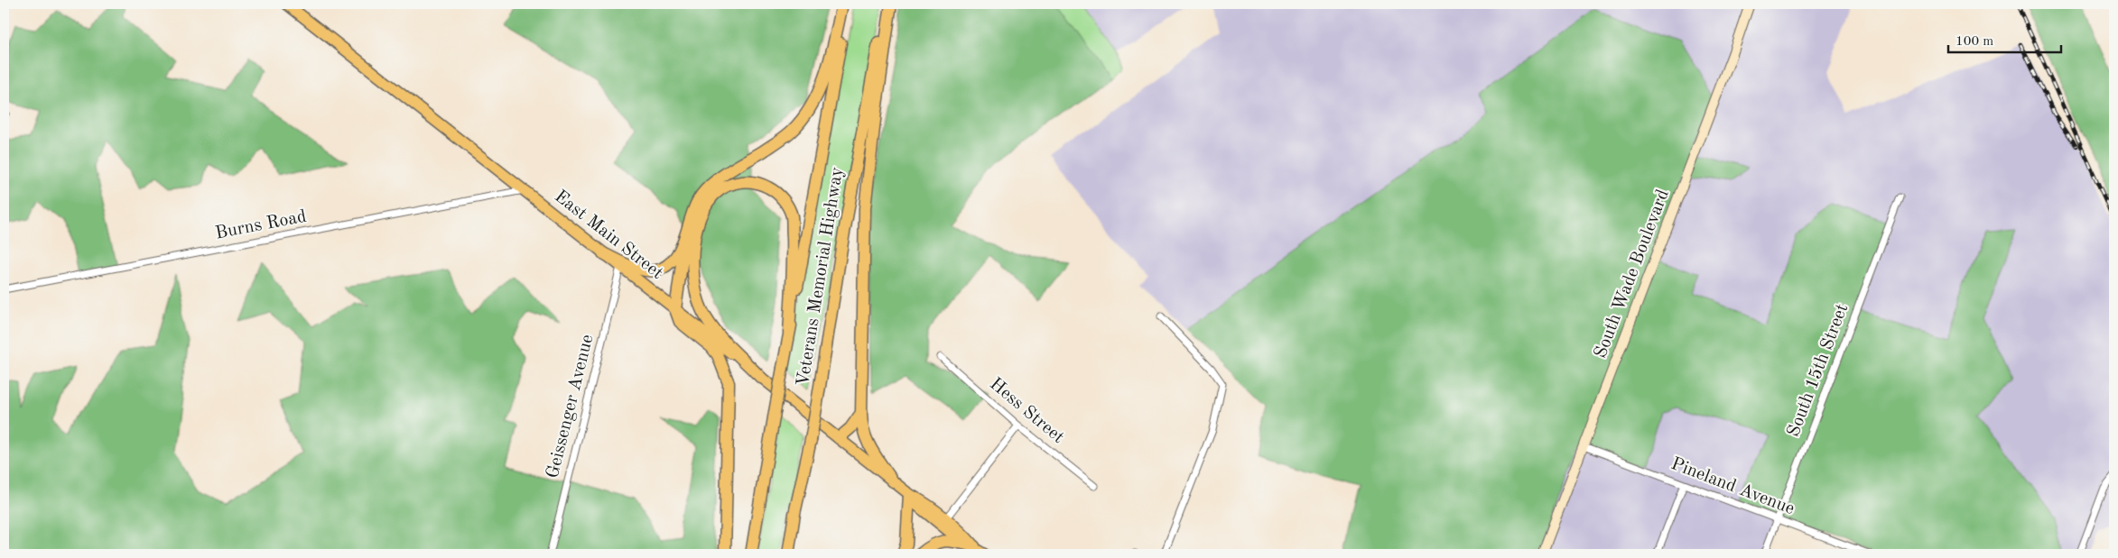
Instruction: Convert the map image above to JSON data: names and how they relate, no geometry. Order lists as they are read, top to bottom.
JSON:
{
  "streets": {
    "highway": ["Veterans Memorial Highway"],
    "main road": ["East Main Street", "South Wade Boulevard"],
    "street": [
      "Burns Road",
      "South 15th Street",
      "Geissenger Avenue",
      "Hess Street",
      "Pineland Avenue"
    ]
  },
  "crossings": [
    ["Burns Road", "East Main Street"],
    ["East Main Street", "Geissenger Avenue"],
    ["South Wade Boulevard", "Pineland Avenue"],
    ["South 15th Street", "Pineland Avenue"]
  ],
  "scale_bar": "100 m"
}
